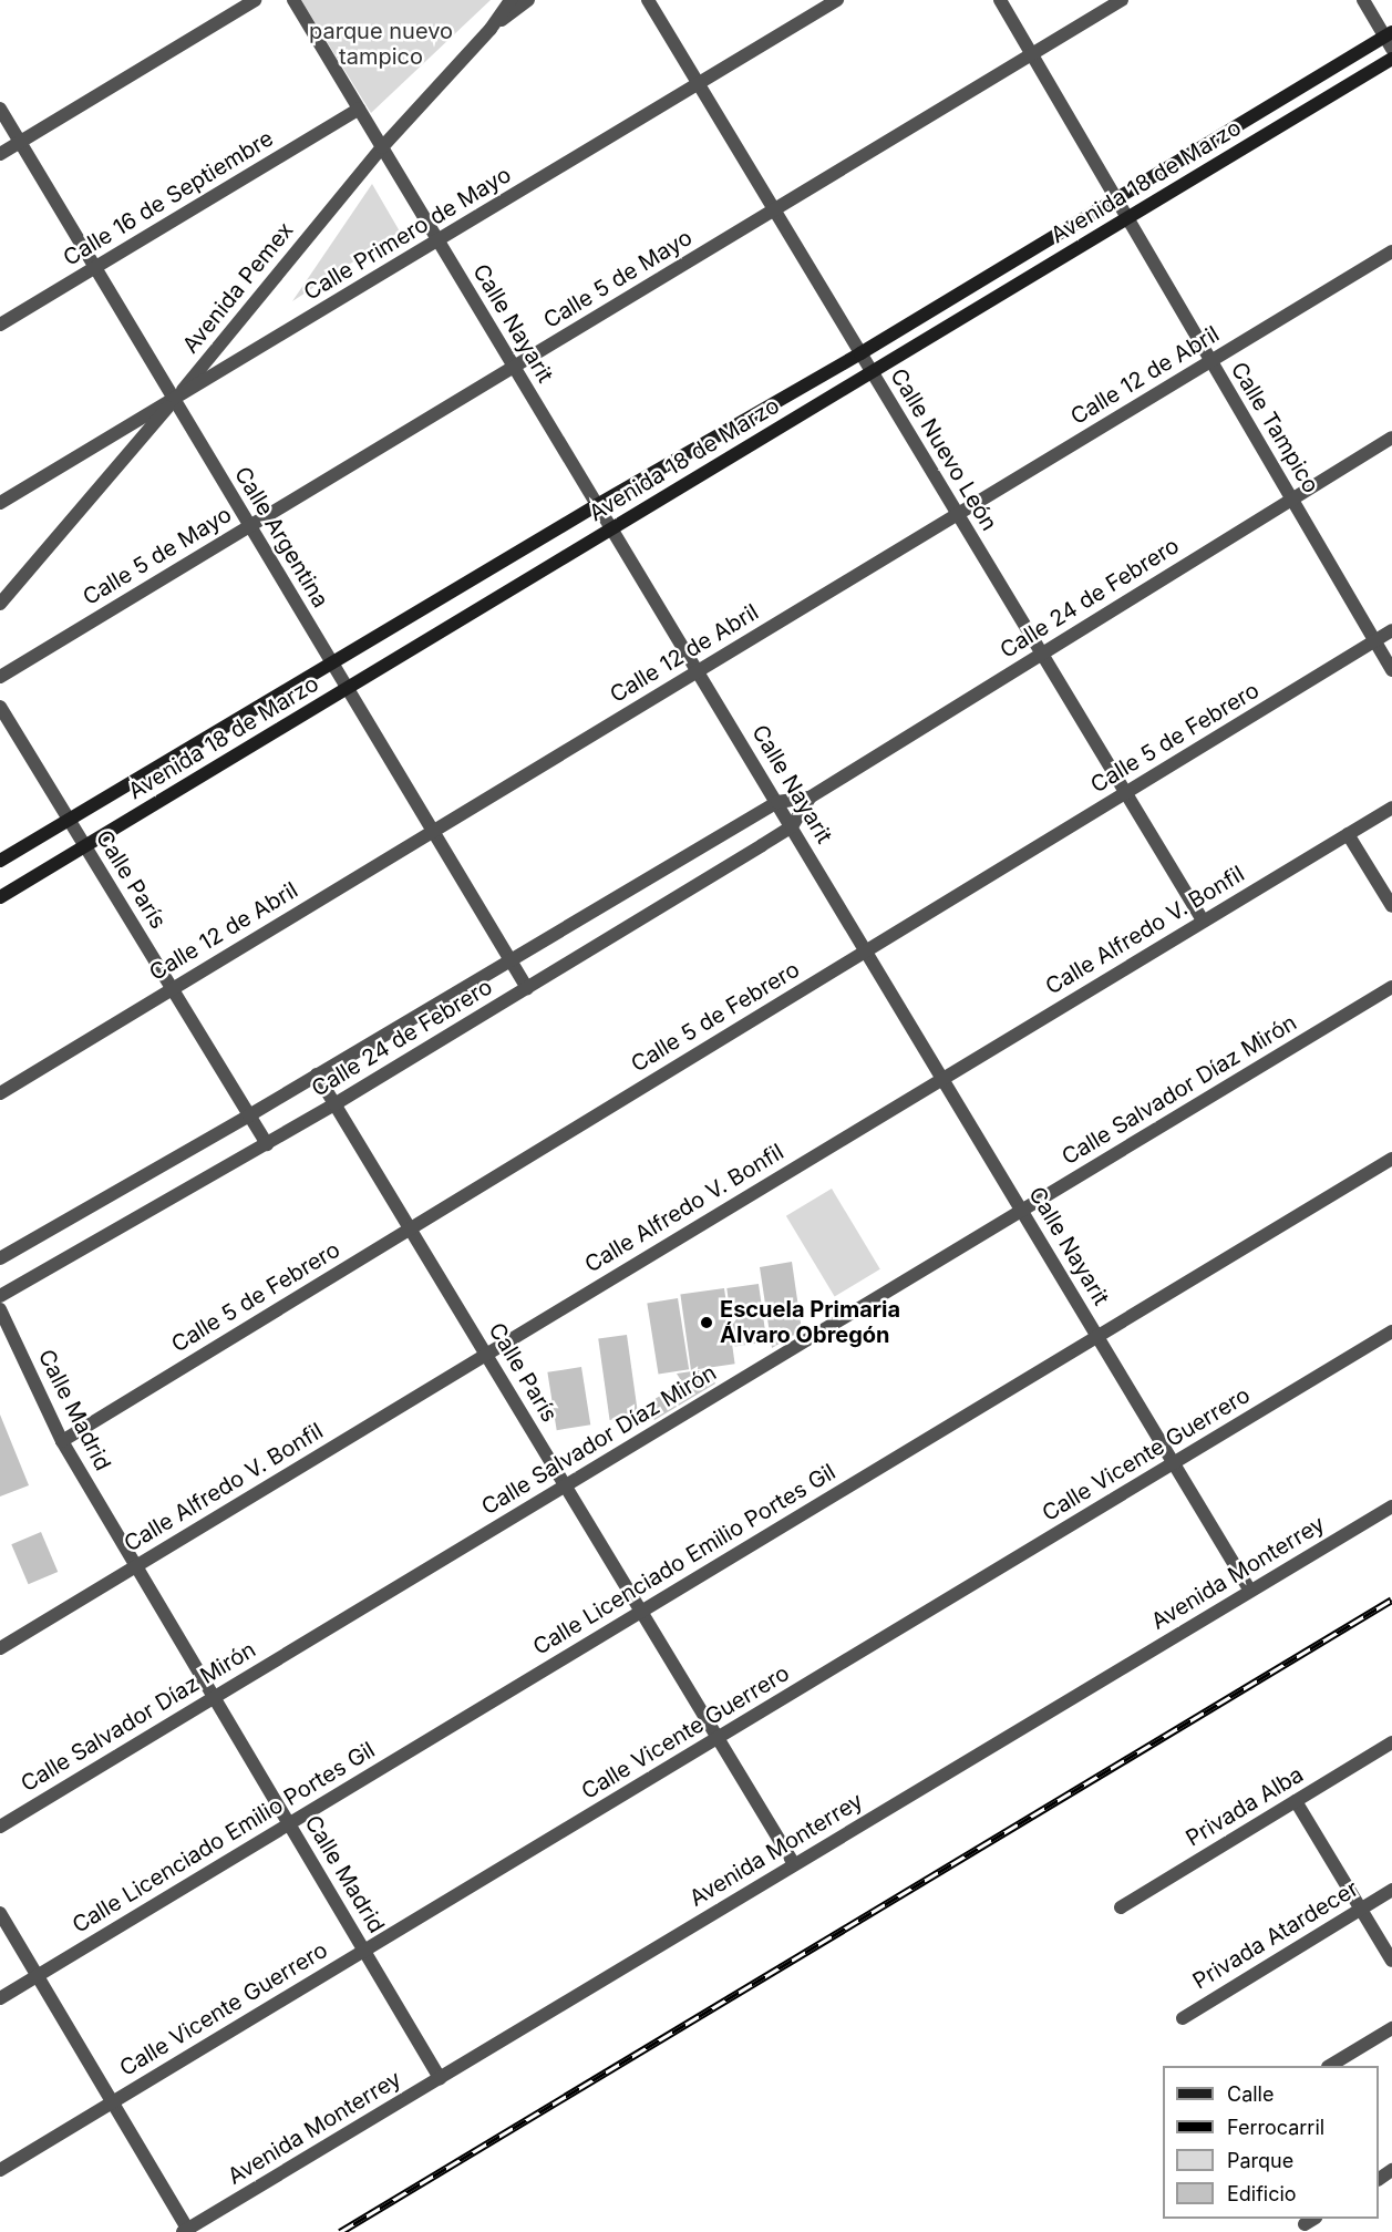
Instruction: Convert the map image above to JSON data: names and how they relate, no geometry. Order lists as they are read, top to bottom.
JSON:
{
  "streets": {
    "street": [
      "Avenida 18 de Marzo",
      "Calle 16 de Septiembre",
      "Calle Primero de Mayo",
      "Calle 5 de Mayo",
      "Avenida Pemex",
      "Calle Nayarit",
      "Calle 12 de Abril",
      "Calle Tampico",
      "Calle Nuevo León",
      "Calle Argentina",
      "Calle 24 de Febrero",
      "Calle 5 de Febrero",
      "Calle París",
      "Calle Alfredo V. Bonfil",
      "Calle Salvador Díaz Mirón",
      "Calle Madrid",
      "Calle Vicente Guerrero",
      "Calle Licenciado Emilio Portes Gil",
      "Avenida Monterrey",
      "Privada Alba",
      "Privada Atardecer"
    ]
  },
  "crossings": [
    ["Avenida 18 de Marzo", "Calle Nayarit"],
    ["Avenida 18 de Marzo", "Calle Tampico"],
    ["Avenida 18 de Marzo", "Calle Nuevo León"],
    ["Avenida 18 de Marzo", "Calle Argentina"],
    ["Avenida 18 de Marzo", "Calle París"],
    ["Calle 16 de Septiembre", "Calle Nayarit"],
    ["Calle 16 de Septiembre", "Calle Argentina"],
    ["Calle Primero de Mayo", "Avenida Pemex"],
    ["Calle Primero de Mayo", "Calle Nayarit"],
    ["Calle Primero de Mayo", "Calle Nuevo León"],
    ["Calle Primero de Mayo", "Calle Argentina"],
    ["Calle 5 de Mayo", "Calle Nayarit"],
    ["Calle 5 de Mayo", "Calle Tampico"],
    ["Calle 5 de Mayo", "Calle Nuevo León"],
    ["Calle 5 de Mayo", "Calle Argentina"],
    ["Avenida Pemex", "Calle Nayarit"],
    ["Avenida Pemex", "Calle Argentina"],
    ["Calle Nayarit", "Calle 12 de Abril"],
    ["Calle Nayarit", "Calle 24 de Febrero"],
    ["Calle Nayarit", "Calle 5 de Febrero"],
    ["Calle Nayarit", "Calle Alfredo V. Bonfil"],
    ["Calle Nayarit", "Calle Salvador Díaz Mirón"],
    ["Calle Nayarit", "Calle Vicente Guerrero"],
    ["Calle Nayarit", "Calle Licenciado Emilio Portes Gil"],
    ["Calle Nayarit", "Avenida Monterrey"],
    ["Calle 12 de Abril", "Calle Tampico"],
    ["Calle 12 de Abril", "Calle Nuevo León"],
    ["Calle 12 de Abril", "Calle Argentina"],
    ["Calle 12 de Abril", "Calle París"],
    ["Calle Tampico", "Calle 24 de Febrero"],
    ["Calle Tampico", "Calle 5 de Febrero"],
    ["Calle Nuevo León", "Calle 24 de Febrero"],
    ["Calle Nuevo León", "Calle 5 de Febrero"],
    ["Calle Nuevo León", "Calle Alfredo V. Bonfil"],
    ["Calle Argentina", "Calle 24 de Febrero"],
    ["Calle 24 de Febrero", "Calle París"],
    ["Calle 5 de Febrero", "Calle París"],
    ["Calle 5 de Febrero", "Calle Madrid"],
    ["Calle París", "Calle Alfredo V. Bonfil"],
    ["Calle París", "Calle Salvador Díaz Mirón"],
    ["Calle París", "Calle Vicente Guerrero"],
    ["Calle París", "Calle Licenciado Emilio Portes Gil"],
    ["Calle París", "Avenida Monterrey"],
    ["Calle Alfredo V. Bonfil", "Calle Madrid"],
    ["Calle Salvador Díaz Mirón", "Calle Madrid"],
    ["Calle Madrid", "Calle Vicente Guerrero"],
    ["Calle Madrid", "Calle Licenciado Emilio Portes Gil"],
    ["Calle Madrid", "Avenida Monterrey"]
  ],
  "parks": ["parque nuevo tampico"],
  "places": ["Escuela Primaria Álvaro Obregón"],
  "legend": [
    "Calle",
    "Ferrocarril",
    "Parque",
    "Edificio"
  ]
}
